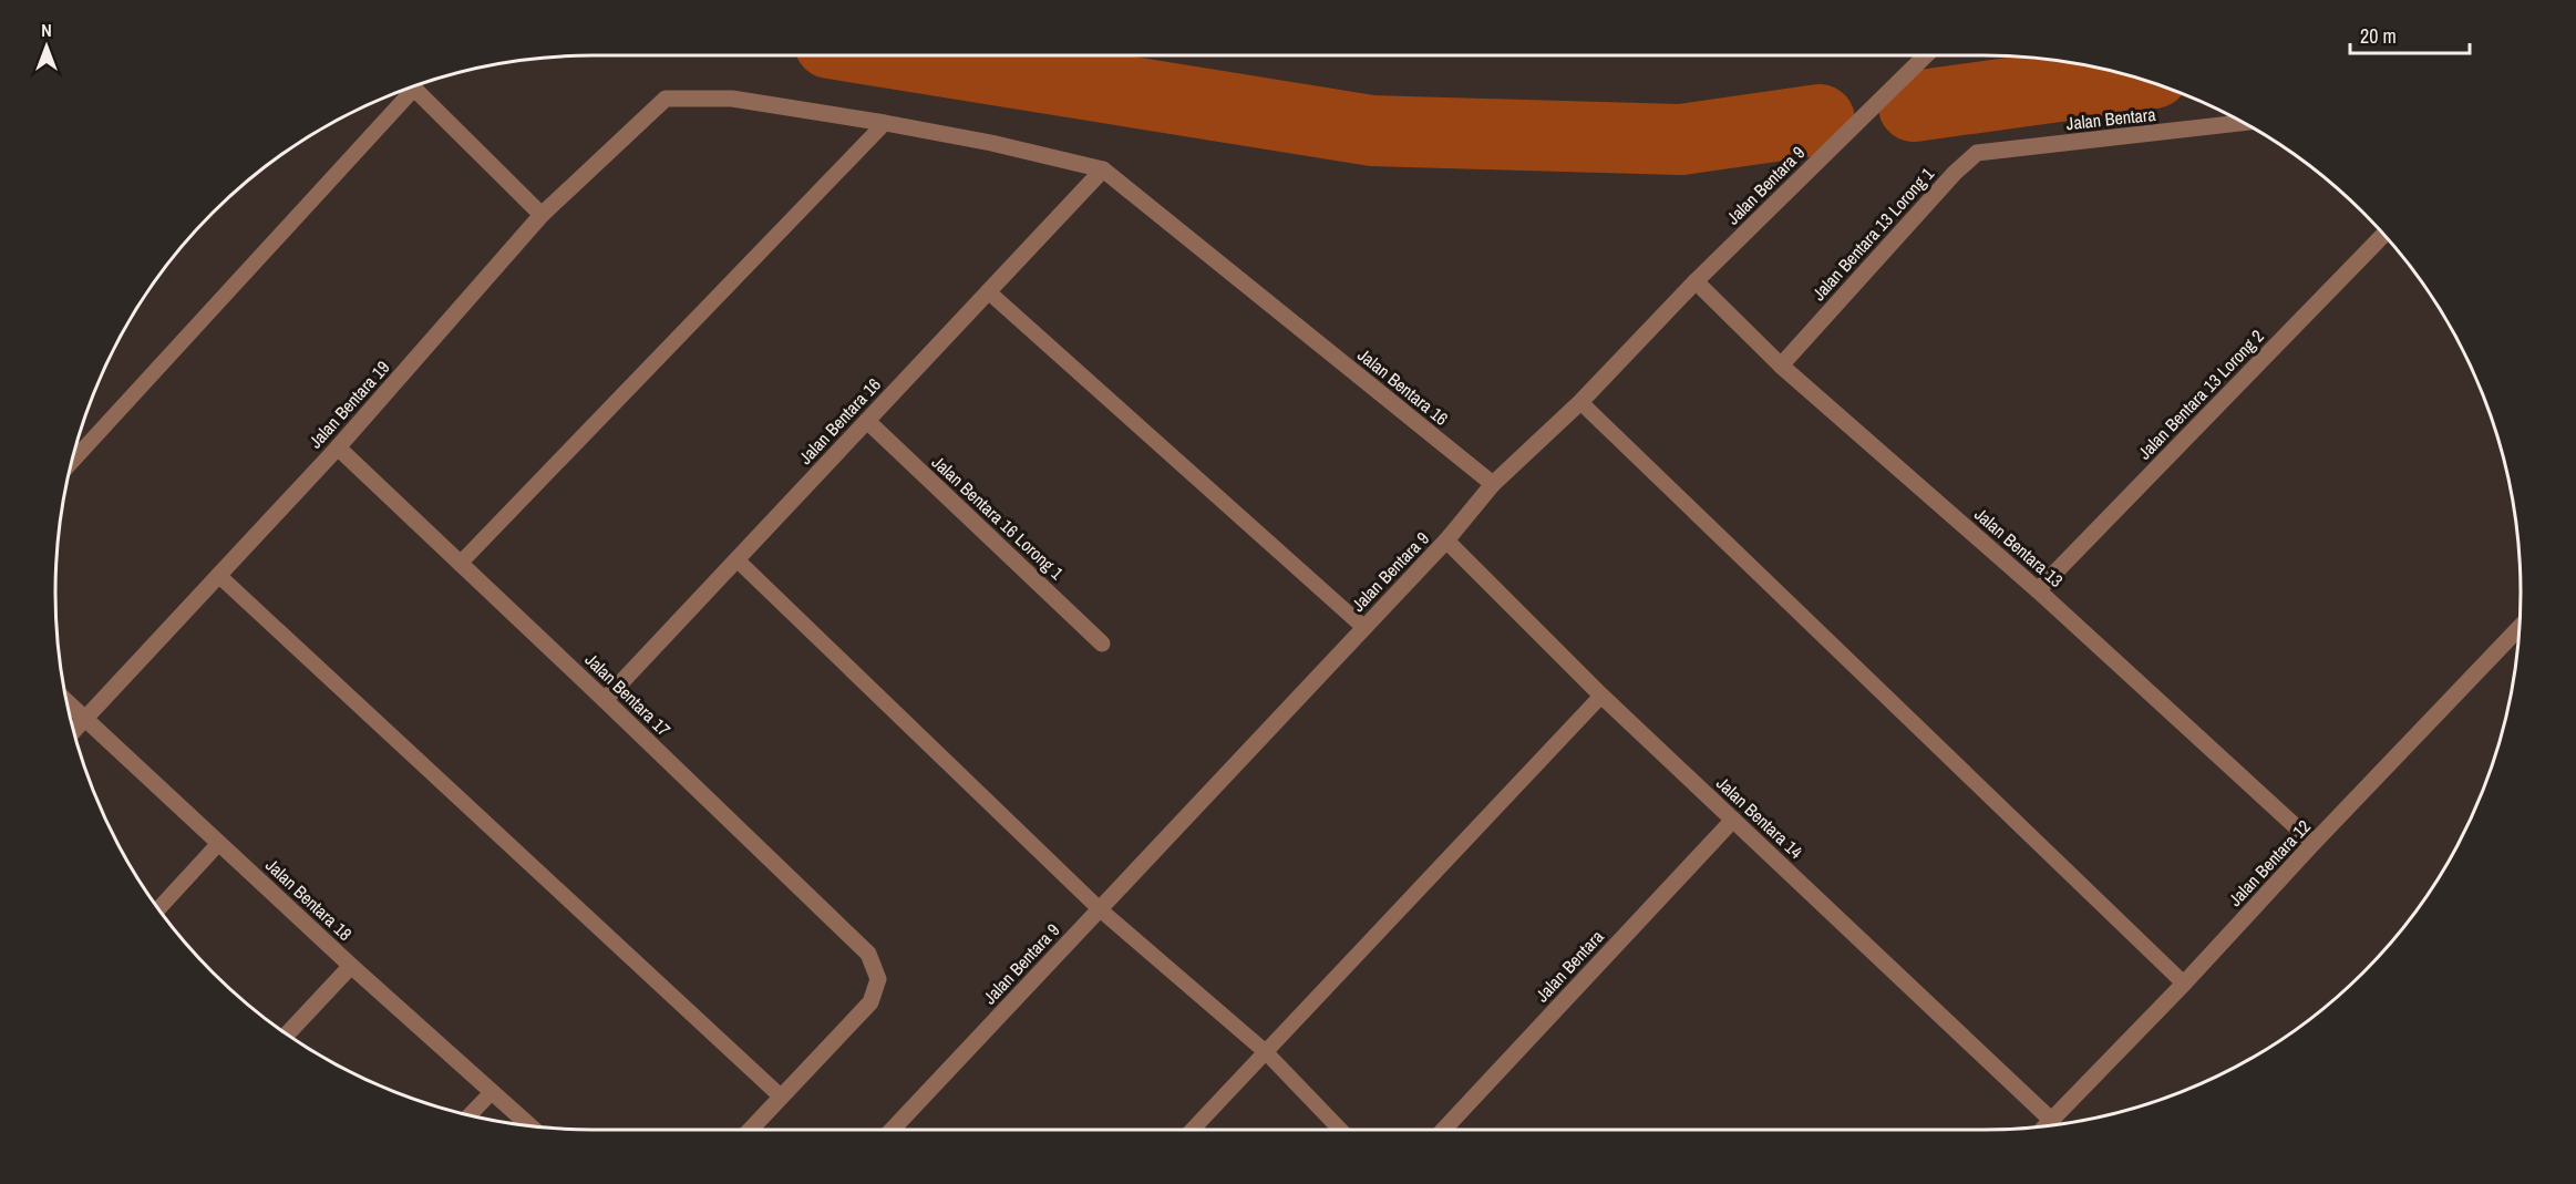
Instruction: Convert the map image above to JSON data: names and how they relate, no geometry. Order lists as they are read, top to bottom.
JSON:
{
  "streets": {
    "street": [
      "Jalan Bentara",
      "Jalan Bentara 9",
      "Jalan Bentara 13 Lorong 1",
      "Jalan Bentara 16",
      "Jalan Bentara 13 Lorong 2",
      "Jalan Bentara 19",
      "Jalan Bentara 16 Lorong 1",
      "Jalan Bentara 13",
      "Jalan Bentara 17",
      "Jalan Bentara 14",
      "Jalan Bentara 12",
      "Jalan Bentara 18"
    ]
  },
  "crossings": [
    ["Jalan Bentara", "Jalan Bentara 13 Lorong 1"],
    ["Jalan Bentara", "Jalan Bentara 14"],
    ["Jalan Bentara 9", "Jalan Bentara 16"],
    ["Jalan Bentara 9", "Jalan Bentara 13"],
    ["Jalan Bentara 9", "Jalan Bentara 14"],
    ["Jalan Bentara 13 Lorong 1", "Jalan Bentara 13"],
    ["Jalan Bentara 16", "Jalan Bentara 19"],
    ["Jalan Bentara 16", "Jalan Bentara 16 Lorong 1"],
    ["Jalan Bentara 16", "Jalan Bentara 17"],
    ["Jalan Bentara 13 Lorong 2", "Jalan Bentara 13"],
    ["Jalan Bentara 19", "Jalan Bentara 17"],
    ["Jalan Bentara 19", "Jalan Bentara 18"],
    ["Jalan Bentara 13", "Jalan Bentara 12"],
    ["Jalan Bentara 14", "Jalan Bentara 12"]
  ],
  "scale_bar": "20 m",
  "north": "top"
}
